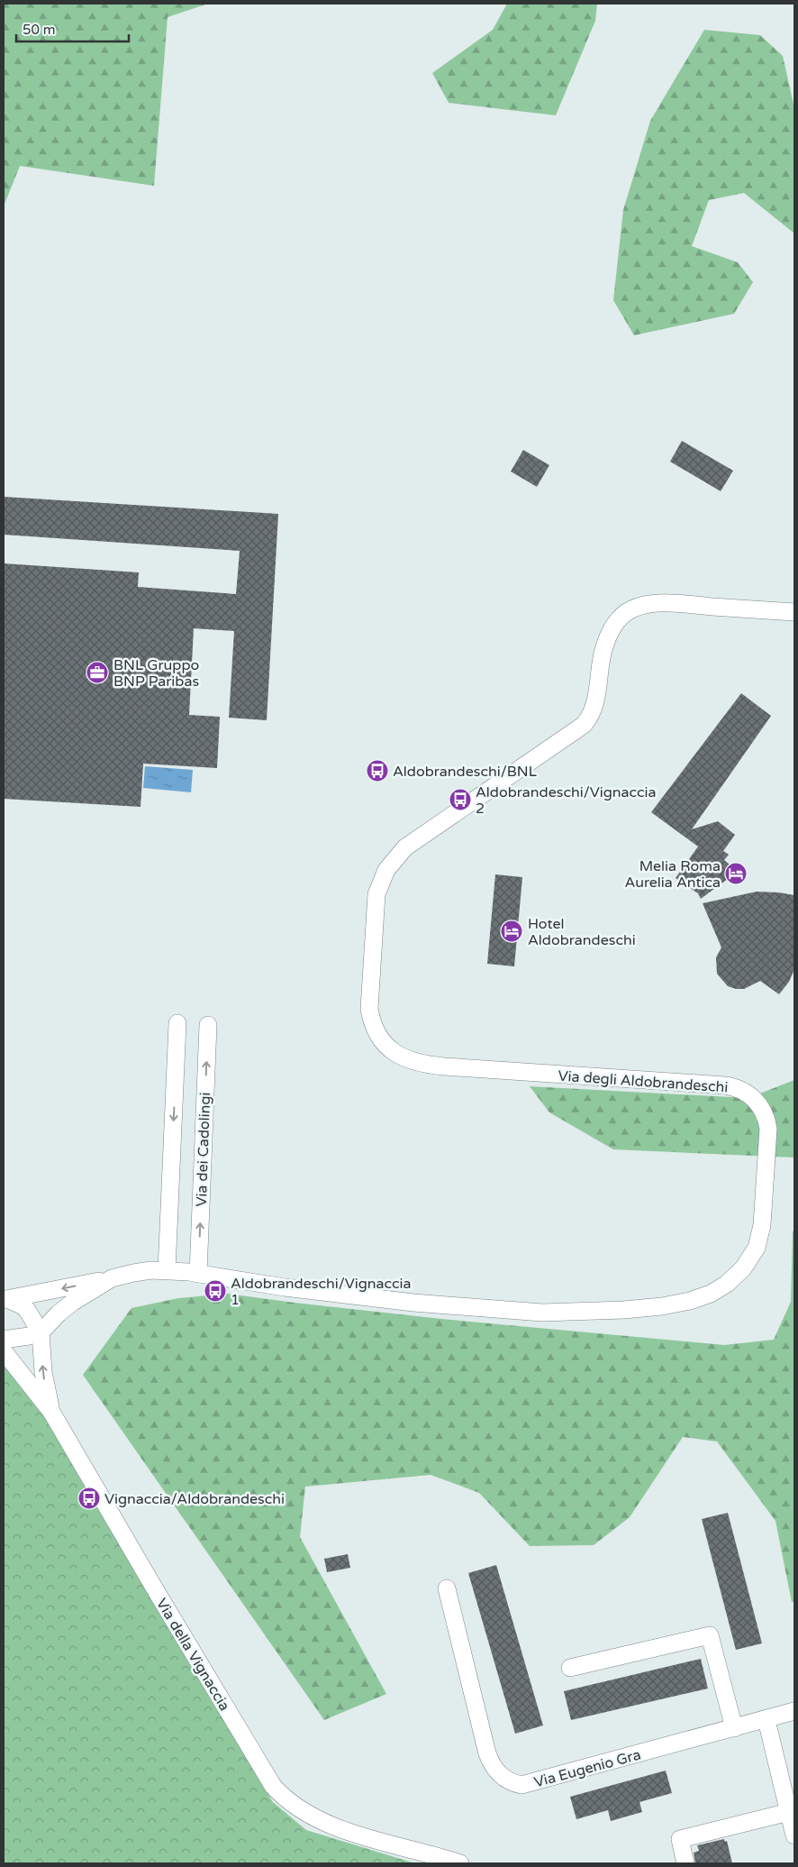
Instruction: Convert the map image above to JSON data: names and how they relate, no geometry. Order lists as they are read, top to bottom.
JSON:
{
  "streets": {
    "street": [
      "Via degli Aldobrandeschi",
      "Via dei Cadolingi",
      "Via della Vignaccia",
      "Via Eugenio Gra"
    ]
  },
  "crossings": [
    ["Via degli Aldobrandeschi", "Via dei Cadolingi"]
  ],
  "places": {
    "office": ["BNL Gruppo BNP Paribas"],
    "bus stop": [
      "Aldobrandeschi/BNL",
      "Aldobrandeschi/Vignaccia 2",
      "Aldobrandeschi/Vignaccia 1",
      "Vignaccia/Aldobrandeschi"
    ],
    "hotel": ["Melia Roma Aurelia Antica", "Hotel Aldobrandeschi"]
  },
  "scale_bar": "50 m"
}
